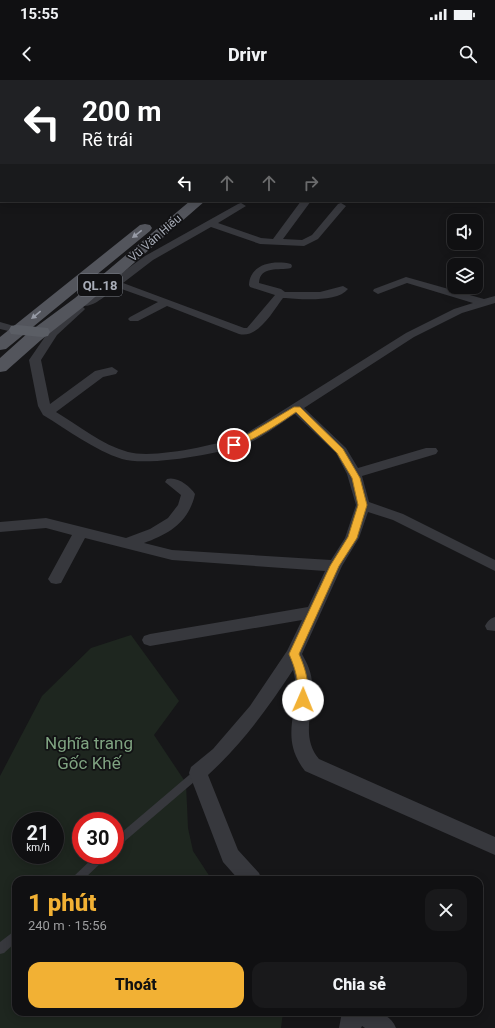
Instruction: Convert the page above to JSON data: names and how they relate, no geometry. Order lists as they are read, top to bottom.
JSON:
{
  "streets": {
    "main road": ["Vũ Văn Hiếu", "QL.18"]
  },
  "parks": ["Nghĩa trang Gốc Khế"],
  "page": {
    "status": "15:55",
    "header": "Drivr",
    "turn": ["200 m", "Rẽ trái"],
    "speed": "21 km/h",
    "limit": "30",
    "heading": ["1 phút", "240 m · 15:56"],
    "buttons": ["Thoát", "Chia sẻ"]
  }
}
